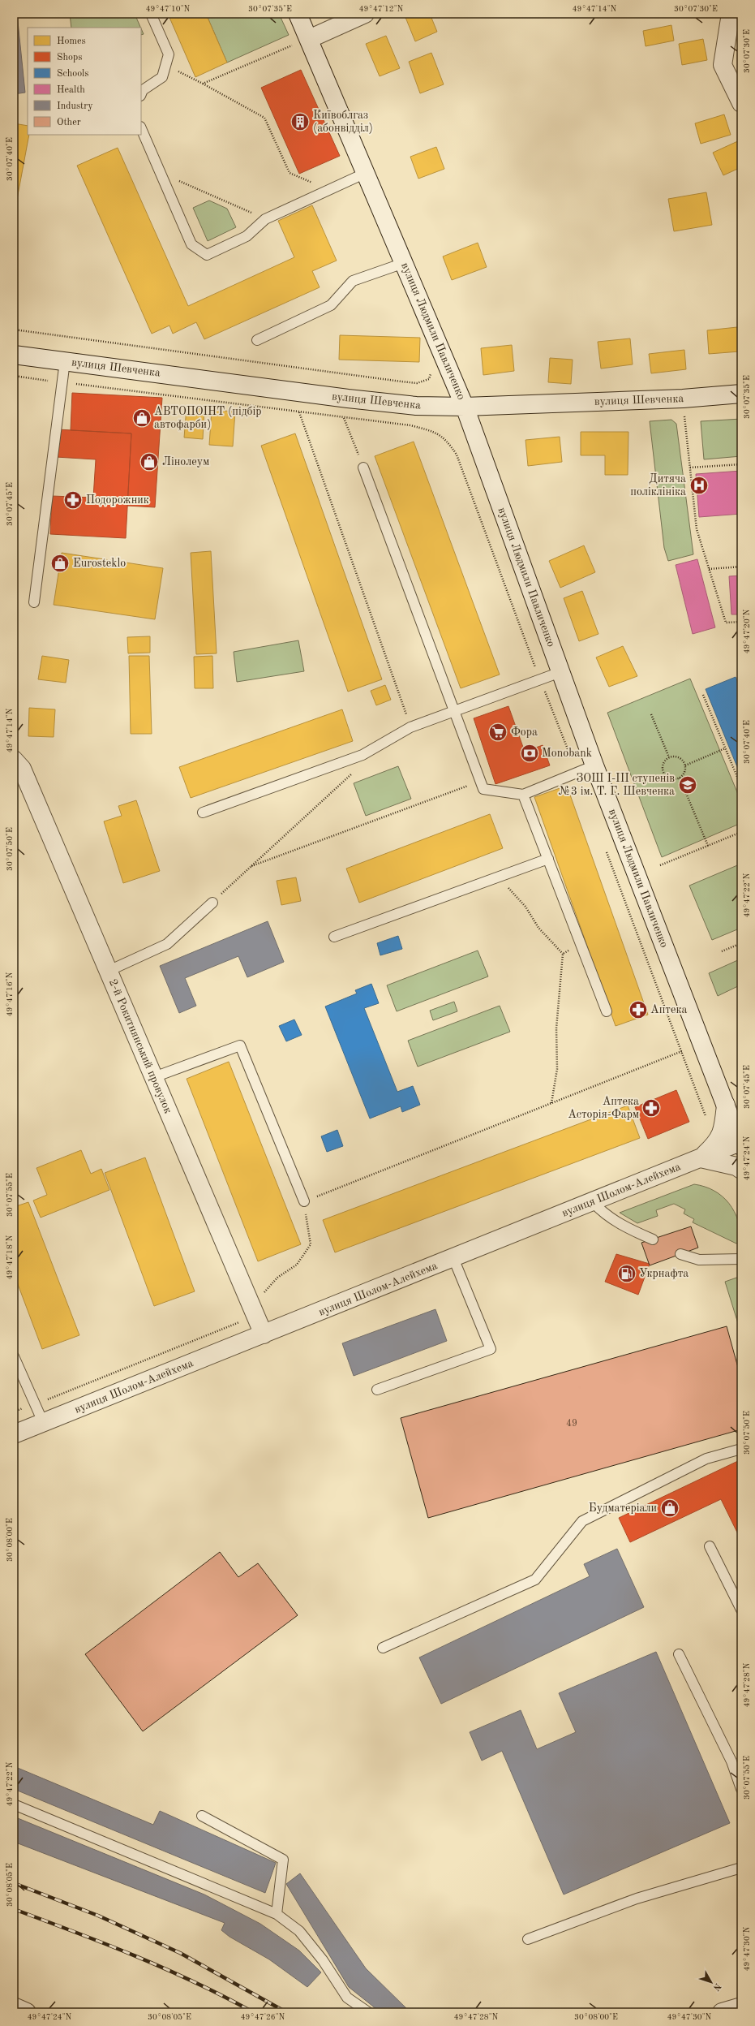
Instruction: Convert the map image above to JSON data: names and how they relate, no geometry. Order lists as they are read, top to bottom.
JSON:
{
  "streets": {
    "street": [
      "вулиця Людмили Павличенко",
      "вулиця Шевченка",
      "2-й Рокитнянський провулок",
      "вулиця Шолом-Алейхема"
    ]
  },
  "crossings": [
    ["вулиця Людмили Павличенко", "вулиця Шевченка"],
    ["вулиця Людмили Павличенко", "вулиця Шолом-Алейхема"],
    ["2-й Рокитнянський провулок", "вулиця Шолом-Алейхема"]
  ],
  "places": {
    "building": ["Київоблгаз (абонвідділ)"],
    "shop": [
      "АВТОПОІНТ (підбір автофарби)",
      "Лінолеум",
      "Eurosteklo",
      "Будматеріали"
    ],
    "hospital": ["Дитяча поліклініка"],
    "pharmacy": ["Подорожник", "Аптека", "Аптека Асторія-Фарм"],
    "supermarket": ["Фора"],
    "bank": ["Monobank"],
    "school or university": ["ЗОШ І-ІІІ ступенів №3 ім. Т. Г. Шевченка"],
    "fuel station": ["Укрнафта"]
  },
  "house_numbers": ["49"],
  "legend": [
    "Homes",
    "Shops",
    "Schools",
    "Health",
    "Industry",
    "Other"
  ],
  "north": "bottom right",
  "coordinates": [
    "49°47'10\"N",
    "30°07'35\"E",
    "49°47'12\"N",
    "49°47'14\"N",
    "30°07'30\"E",
    "30°07'40\"E",
    "30°07'45\"E",
    "49°47'20\"N",
    "30°07'50\"E",
    "49°47'22\"N",
    "49°47'16\"N",
    "49°47'24\"N",
    "30°07'55\"E",
    "49°47'18\"N",
    "30°08'00\"E",
    "49°47'28\"N",
    "30°08'05\"E",
    "49°47'30\"N",
    "49°47'26\"N"
  ]
}
